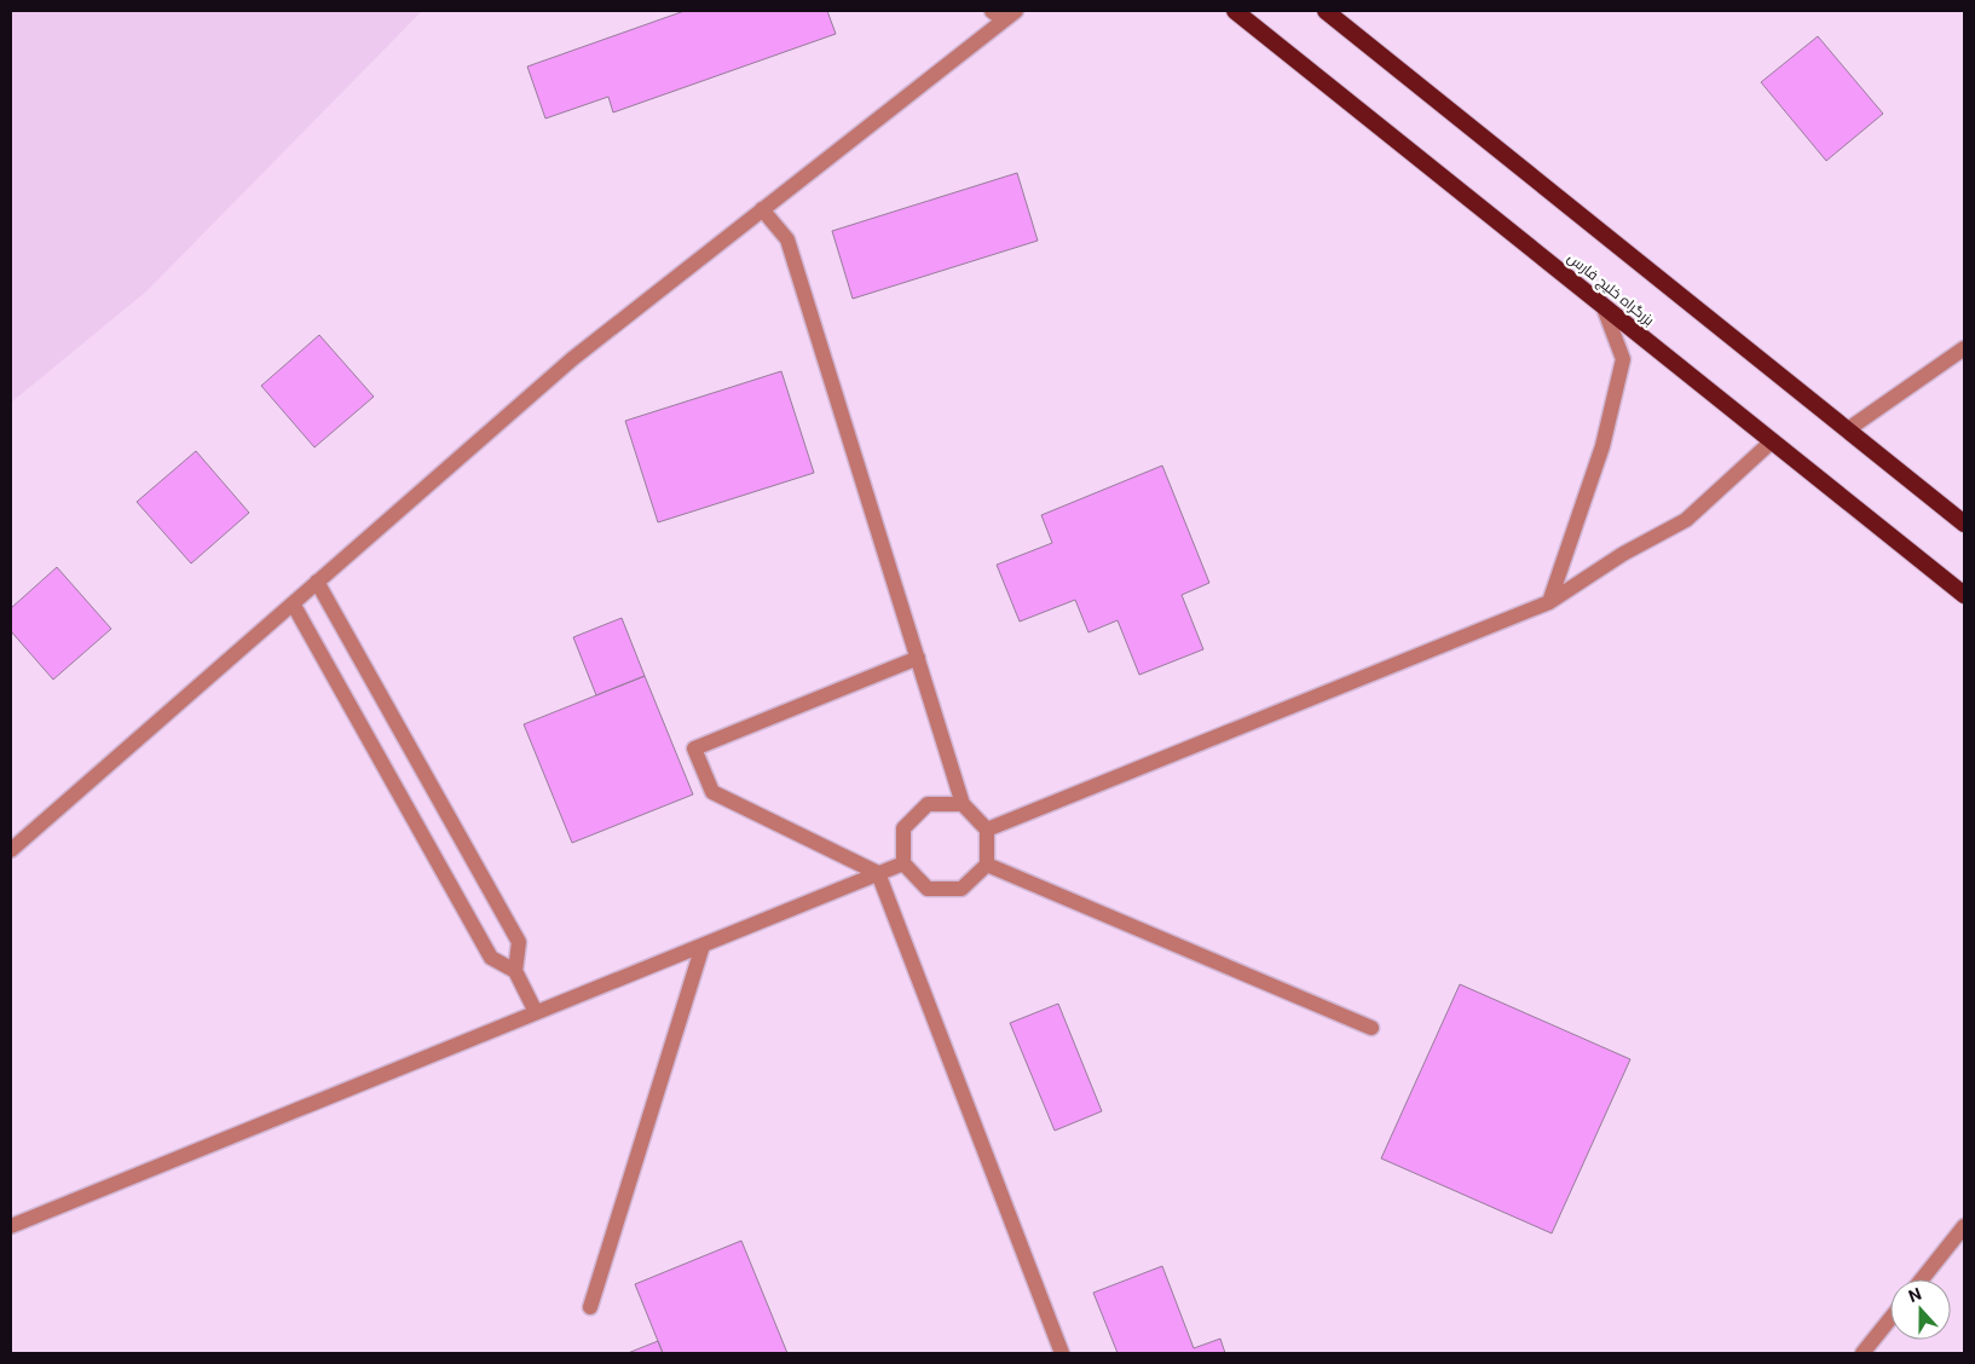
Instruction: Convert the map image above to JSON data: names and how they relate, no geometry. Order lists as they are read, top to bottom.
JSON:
{
  "streets": {
    "highway": ["بزرگراه خلیج فارس"]
  },
  "north": "top"
}
